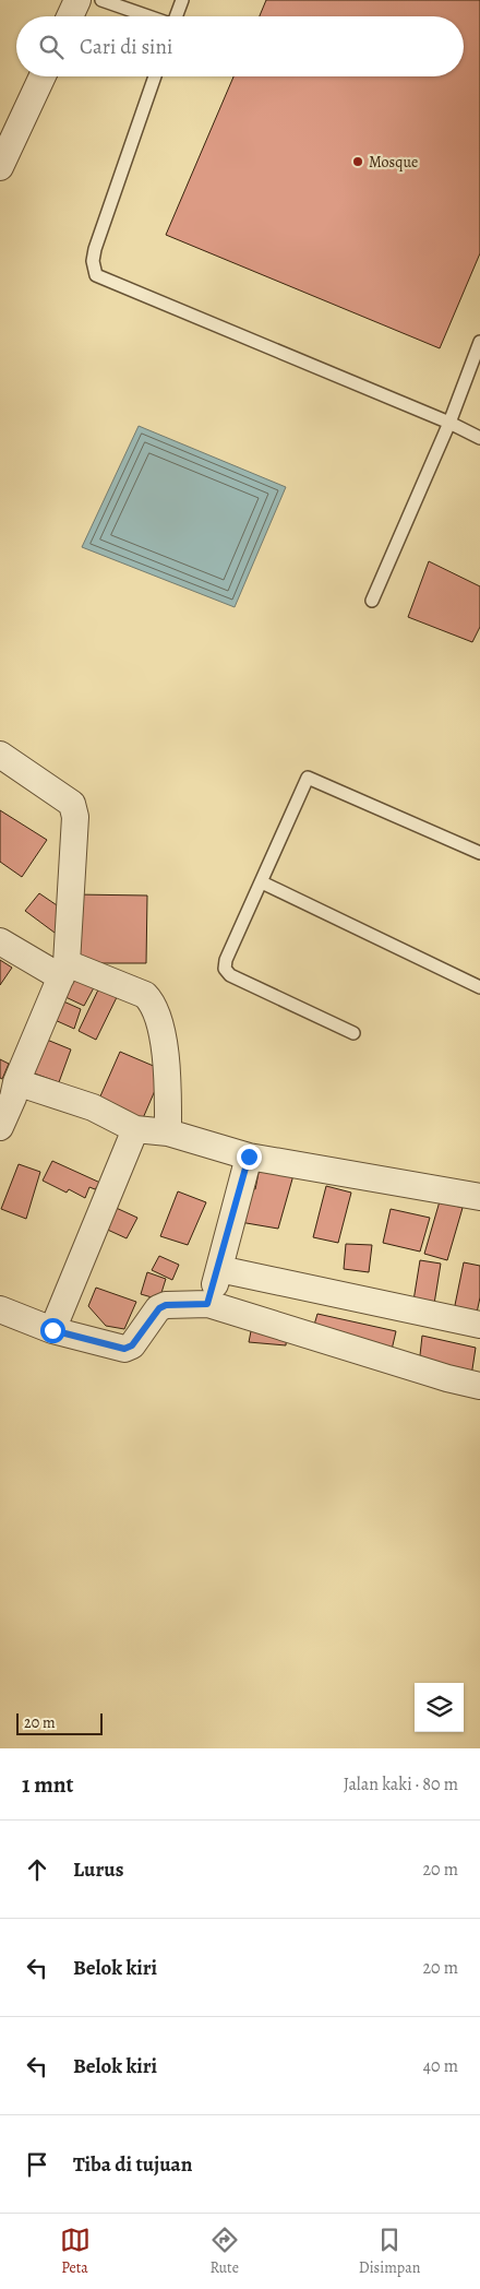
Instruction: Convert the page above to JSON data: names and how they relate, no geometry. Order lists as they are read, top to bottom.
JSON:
{
  "places": ["Mosque"],
  "scale_bar": "20 m",
  "page": {
    "search": "Cari di sini",
    "scale": "20 m",
    "heading": ["1 mnt", "Jalan kaki · 80 m"],
    "list": [
      ["Lurus", "20 m"],
      ["Belok kiri", "20 m"],
      ["Belok kiri", "40 m"],
      "Tiba di tujuan"
    ],
    "nav": ["Peta", "Rute", "Disimpan"]
  }
}
